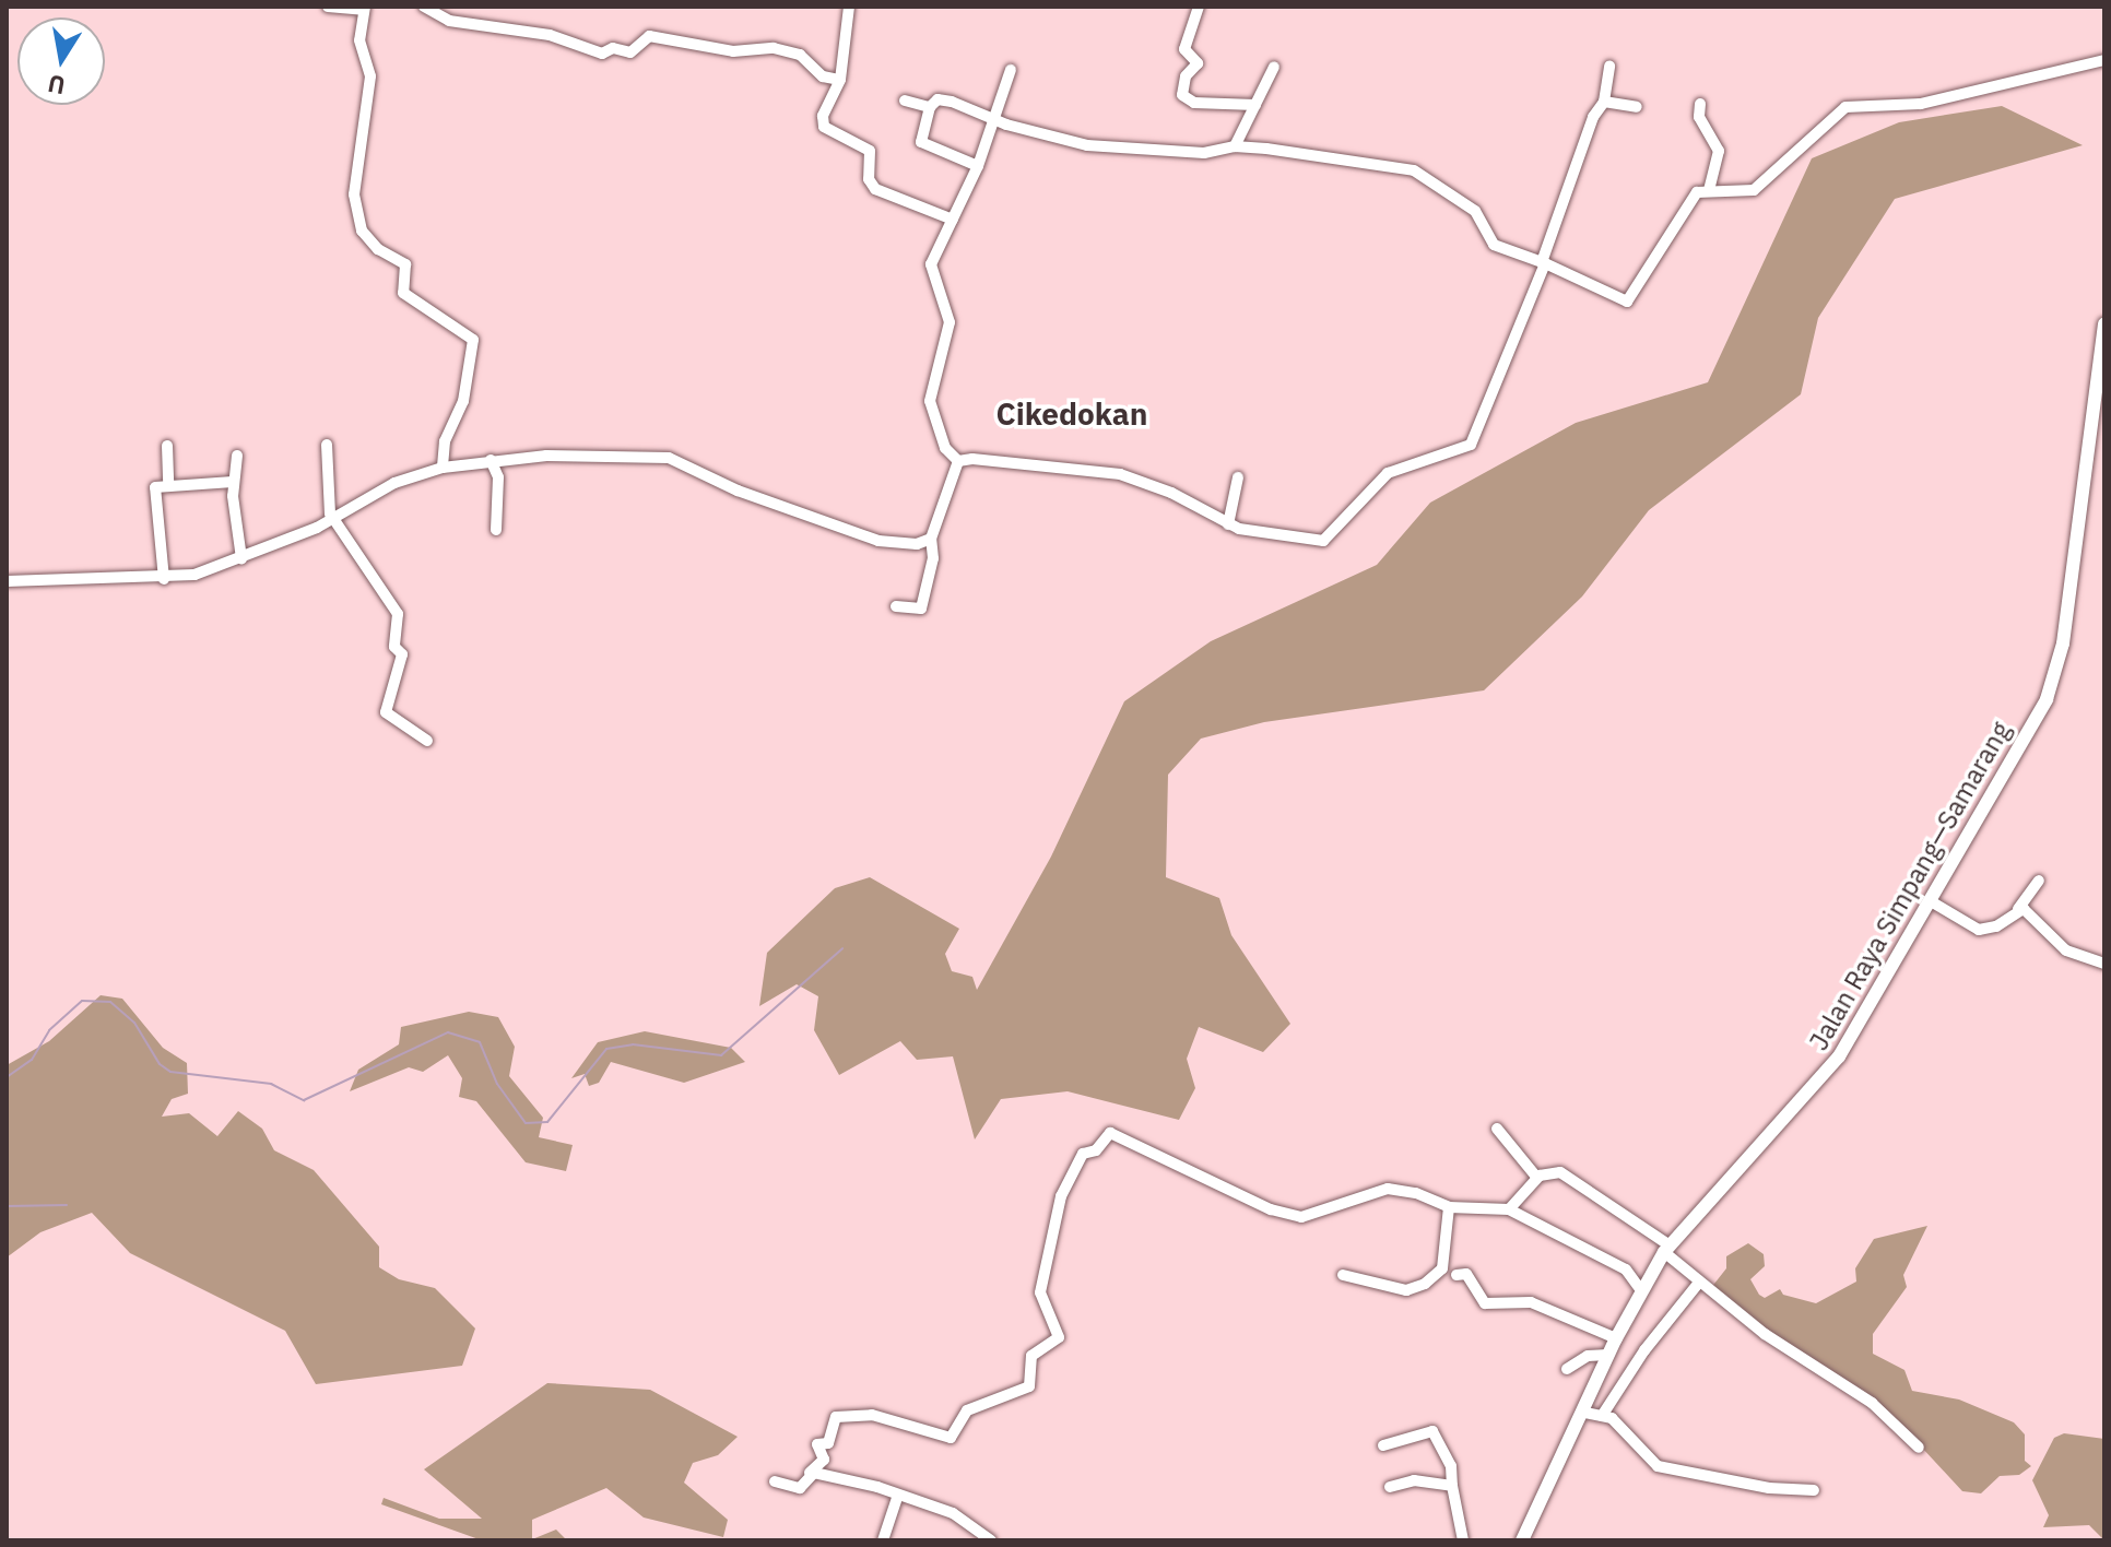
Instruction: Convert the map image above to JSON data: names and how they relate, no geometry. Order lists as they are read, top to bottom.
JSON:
{
  "streets": {
    "main road": ["Jalan Raya Simpang—Samarang"]
  },
  "districts": ["Cikedokan"],
  "north": "bottom"
}
